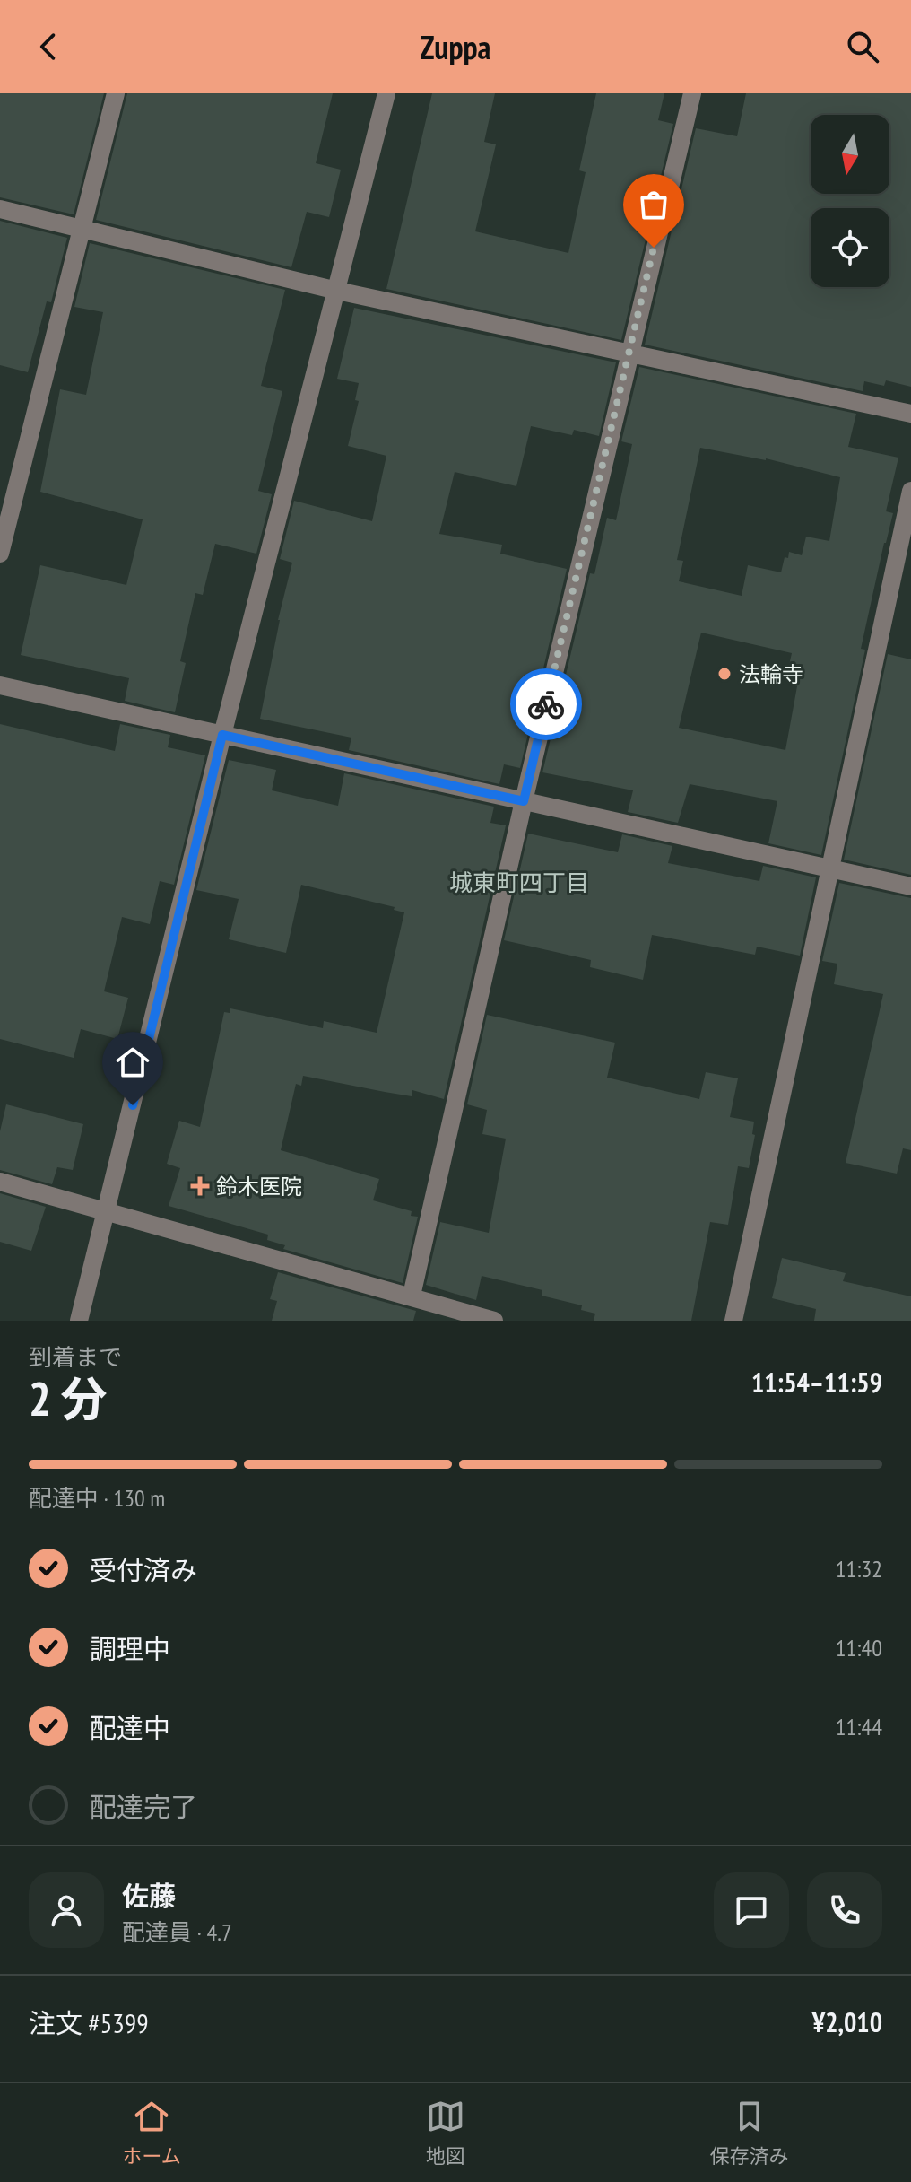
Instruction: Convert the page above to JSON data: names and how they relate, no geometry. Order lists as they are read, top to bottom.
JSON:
{
  "districts": ["城東町四丁目"],
  "places": {
    "other": ["法輪寺"],
    "health": ["鈴木医院"]
  },
  "north": "bottom",
  "page": {
    "header": "Zuppa",
    "heading": ["2 分", "到着まで", "11:54–11:59"],
    "panel": [
      "佐藤",
      "配達員 · 4.7",
      "注文 #5399",
      "¥2,010"
    ],
    "bar": "配達中 · 130 m",
    "list": [
      ["受付済み", "11:32"],
      ["調理中", "11:40"],
      ["配達中", "11:44"],
      "配達完了"
    ],
    "tabs": ["ホーム", "地図", "保存済み"]
  }
}
